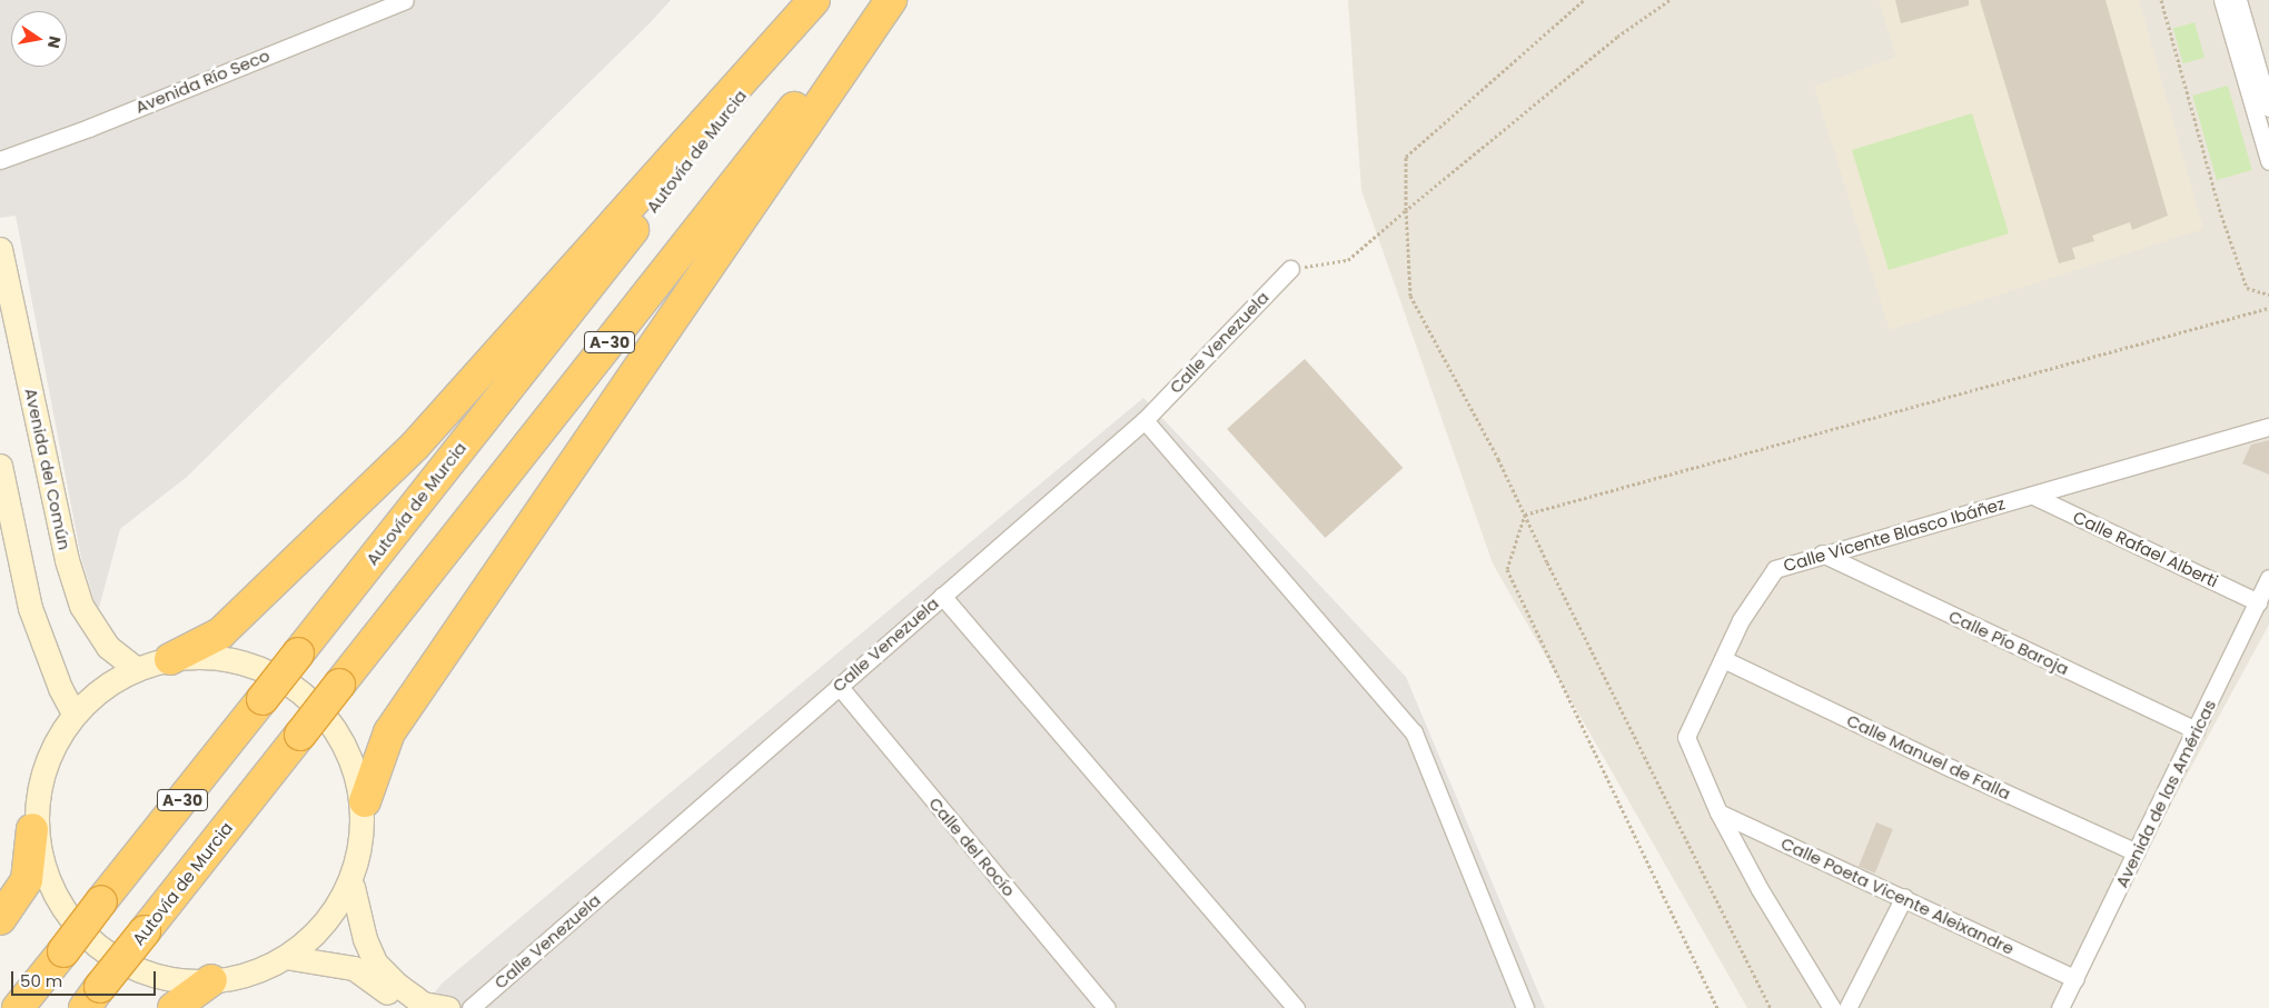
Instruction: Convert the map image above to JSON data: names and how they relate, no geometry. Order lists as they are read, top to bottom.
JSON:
{
  "streets": {
    "highway": ["Autovía de Murcia", "A-30"],
    "street": [
      "Avenida Río Seco",
      "Calle Venezuela",
      "Avenida del Común",
      "Calle Vicente Blasco Ibáñez",
      "Calle Rafael Alberti",
      "Calle Pío Baroja",
      "Calle Manuel de Falla",
      "Avenida de las Américas",
      "Calle del Rocío",
      "Calle Poeta Vicente Aleixandre"
    ]
  },
  "crossings": [
    ["Calle Venezuela", "Calle del Rocío"],
    ["Calle Vicente Blasco Ibáñez", "Calle Rafael Alberti"],
    ["Calle Vicente Blasco Ibáñez", "Calle Pío Baroja"],
    ["Calle Vicente Blasco Ibáñez", "Calle Manuel de Falla"],
    ["Calle Vicente Blasco Ibáñez", "Calle Poeta Vicente Aleixandre"],
    ["Calle Rafael Alberti", "Avenida de las Américas"],
    ["Calle Pío Baroja", "Avenida de las Américas"],
    ["Calle Manuel de Falla", "Avenida de las Américas"],
    ["Avenida de las Américas", "Calle Poeta Vicente Aleixandre"]
  ],
  "scale_bar": "50 m",
  "north": "right"
}
